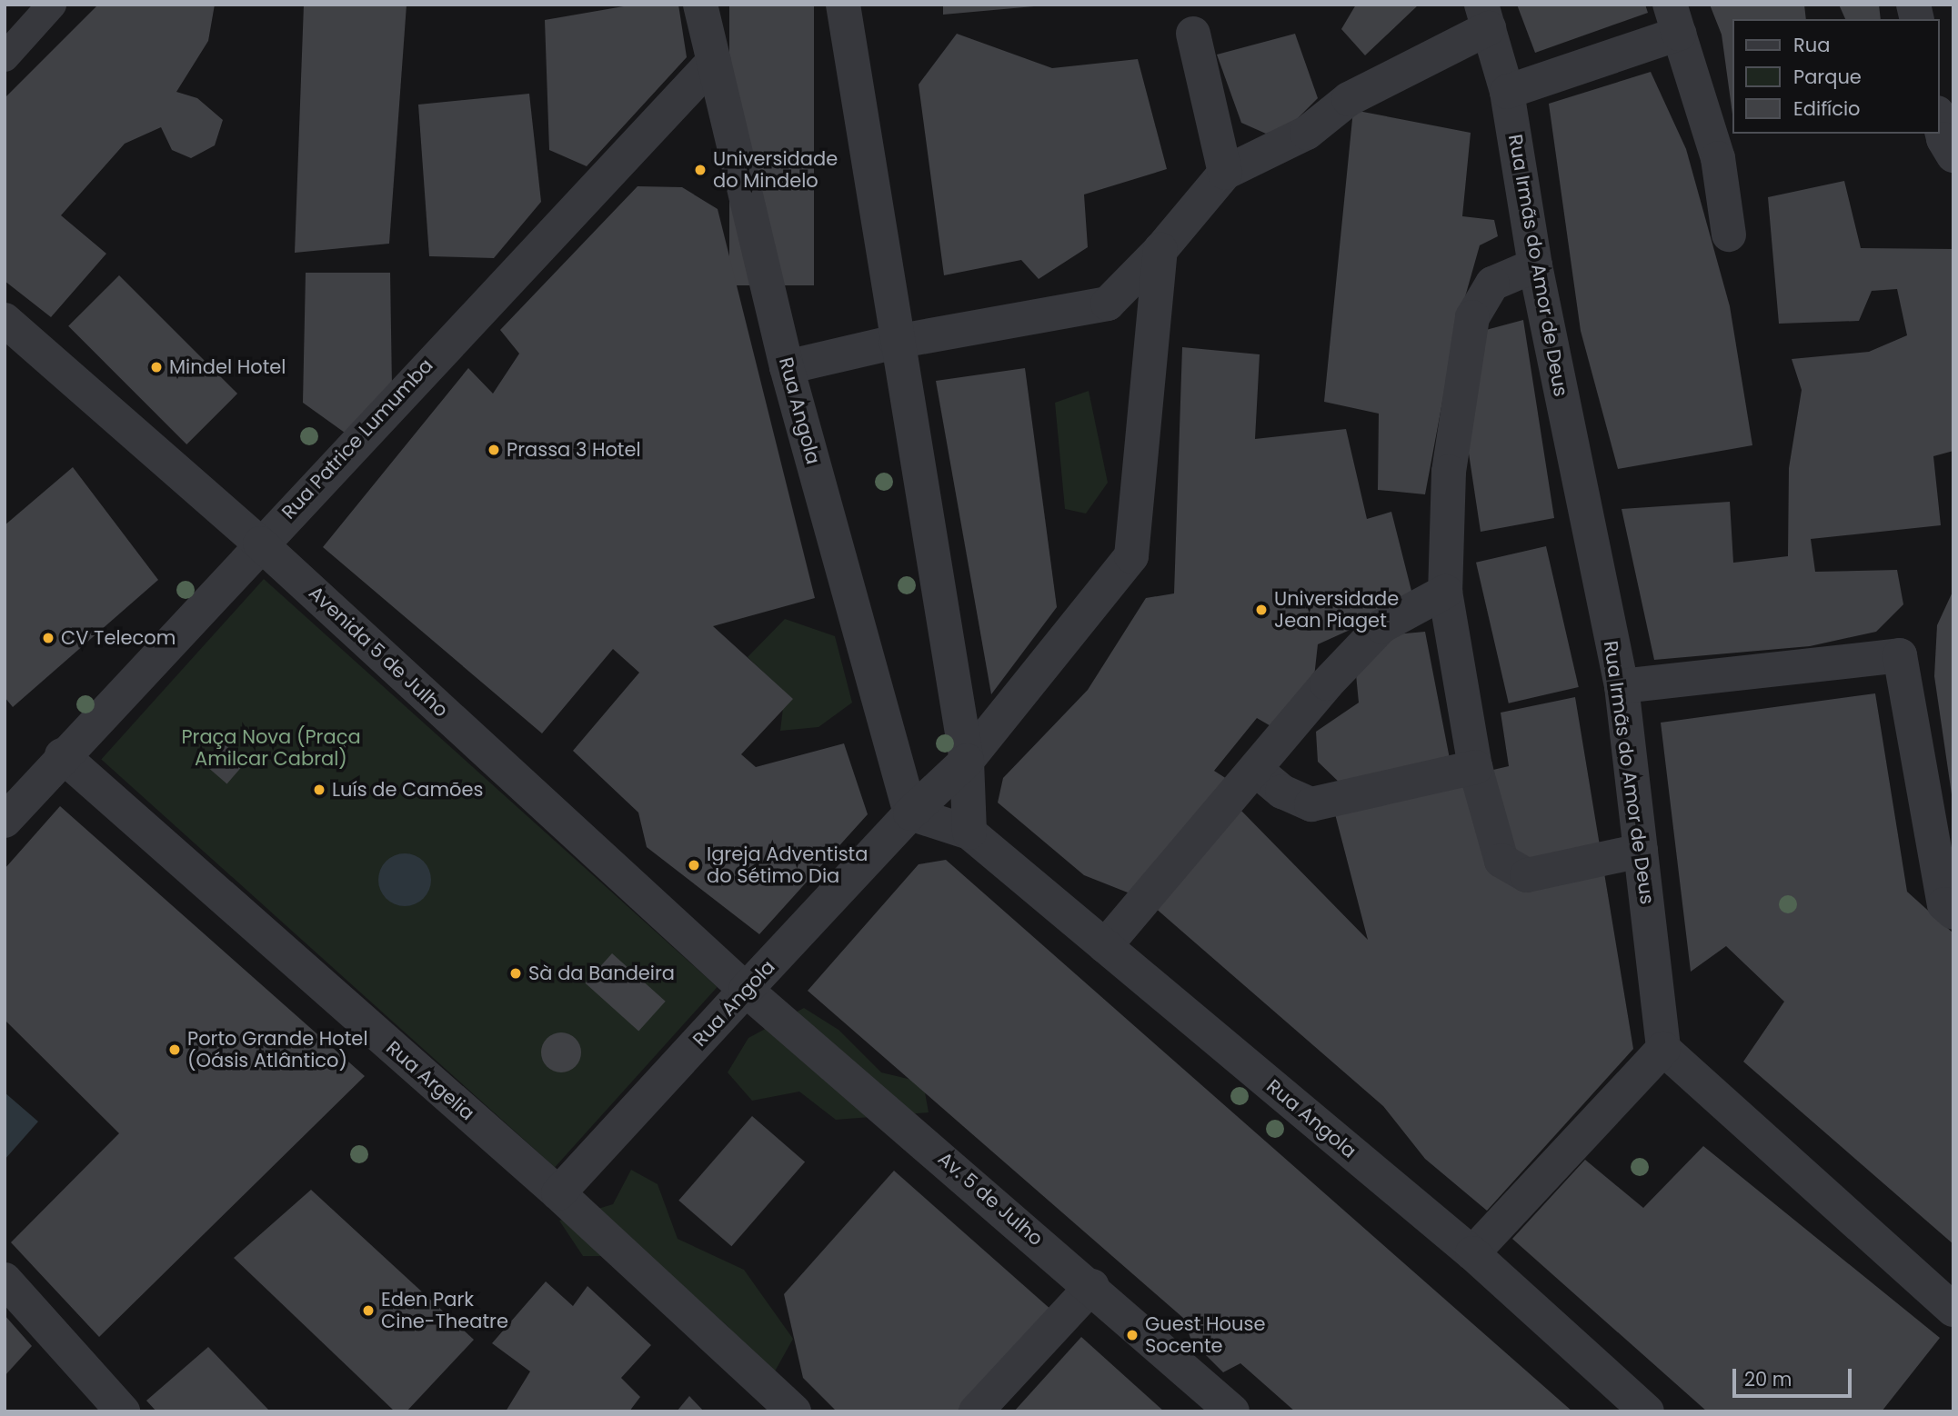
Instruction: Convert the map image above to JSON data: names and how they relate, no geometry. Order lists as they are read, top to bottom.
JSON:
{
  "streets": {
    "street": [
      "Rua Irmãs do Amor de Deus",
      "Rua Angola",
      "Rua Patrice Lumumba",
      "Avenida 5 de Julho",
      "Rua Argelia",
      "Av. 5 de Julho"
    ]
  },
  "crossings": [
    ["Rua Angola", "Rua Patrice Lumumba"],
    ["Rua Angola", "Avenida 5 de Julho"],
    ["Rua Angola", "Rua Argelia"],
    ["Rua Angola", "Av. 5 de Julho"],
    ["Rua Patrice Lumumba", "Avenida 5 de Julho"],
    ["Rua Patrice Lumumba", "Rua Argelia"],
    ["Avenida 5 de Julho", "Av. 5 de Julho"]
  ],
  "parks": ["Praça Nova (Praça Amilcar Cabral)"],
  "places": [
    "Universidade do Mindelo",
    "Mindel Hotel",
    "Prassa 3 Hotel",
    "Universidade Jean Piaget",
    "CV Telecom",
    "Luís de Camões",
    "Igreja Adventista do Sétimo Dia",
    "Sà da Bandeira",
    "Porto Grande Hotel (Oásis Atlântico)",
    "Eden Park Cine-Theatre",
    "Guest House Socente"
  ],
  "legend": ["Rua", "Parque", "Edifício"],
  "scale_bar": "20 m"
}
